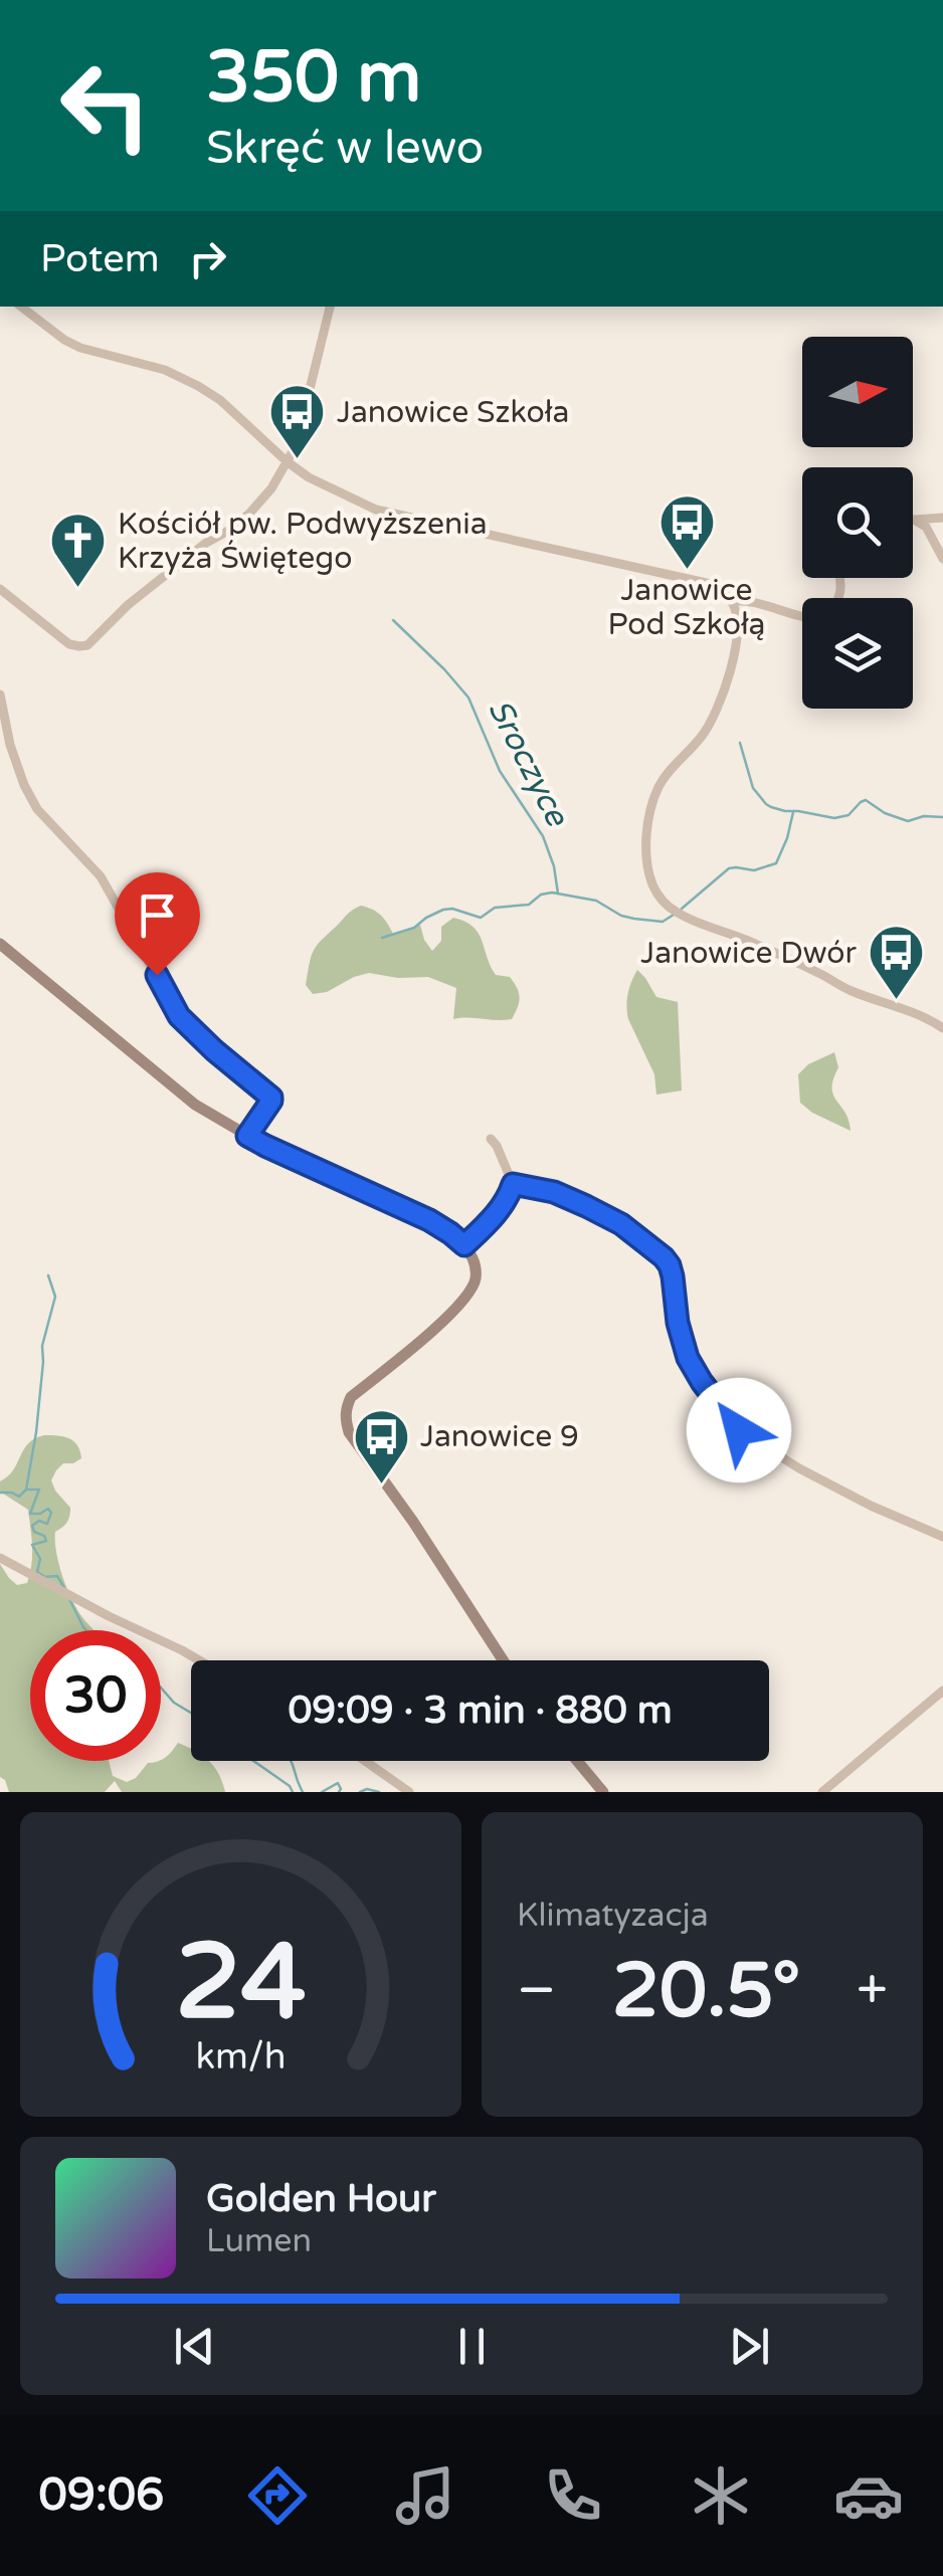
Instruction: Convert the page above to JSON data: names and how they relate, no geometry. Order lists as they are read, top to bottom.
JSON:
{
  "water": ["Sroczyce"],
  "places": {
    "bus stop": [
      "Janowice Szkoła",
      "Janowice Pod Szkołą",
      "Janowice Dwór",
      "Janowice 9"
    ],
    "church": ["Kościół pw. Podwyższenia Krzyża Świętego"]
  },
  "north": "right",
  "page": {
    "turn": ["350 m", "Skręć w lewo"],
    "then": "Potem",
    "limit": "30",
    "trip": "09:09 · 3 min · 880 m",
    "tile": "Klimatyzacja",
    "heat": ["−", "20.5°", "+"],
    "song": ["Golden Hour", "Lumen"],
    "tabs": "09:06",
    "gauge": ["24", "km/h"]
  }
}
